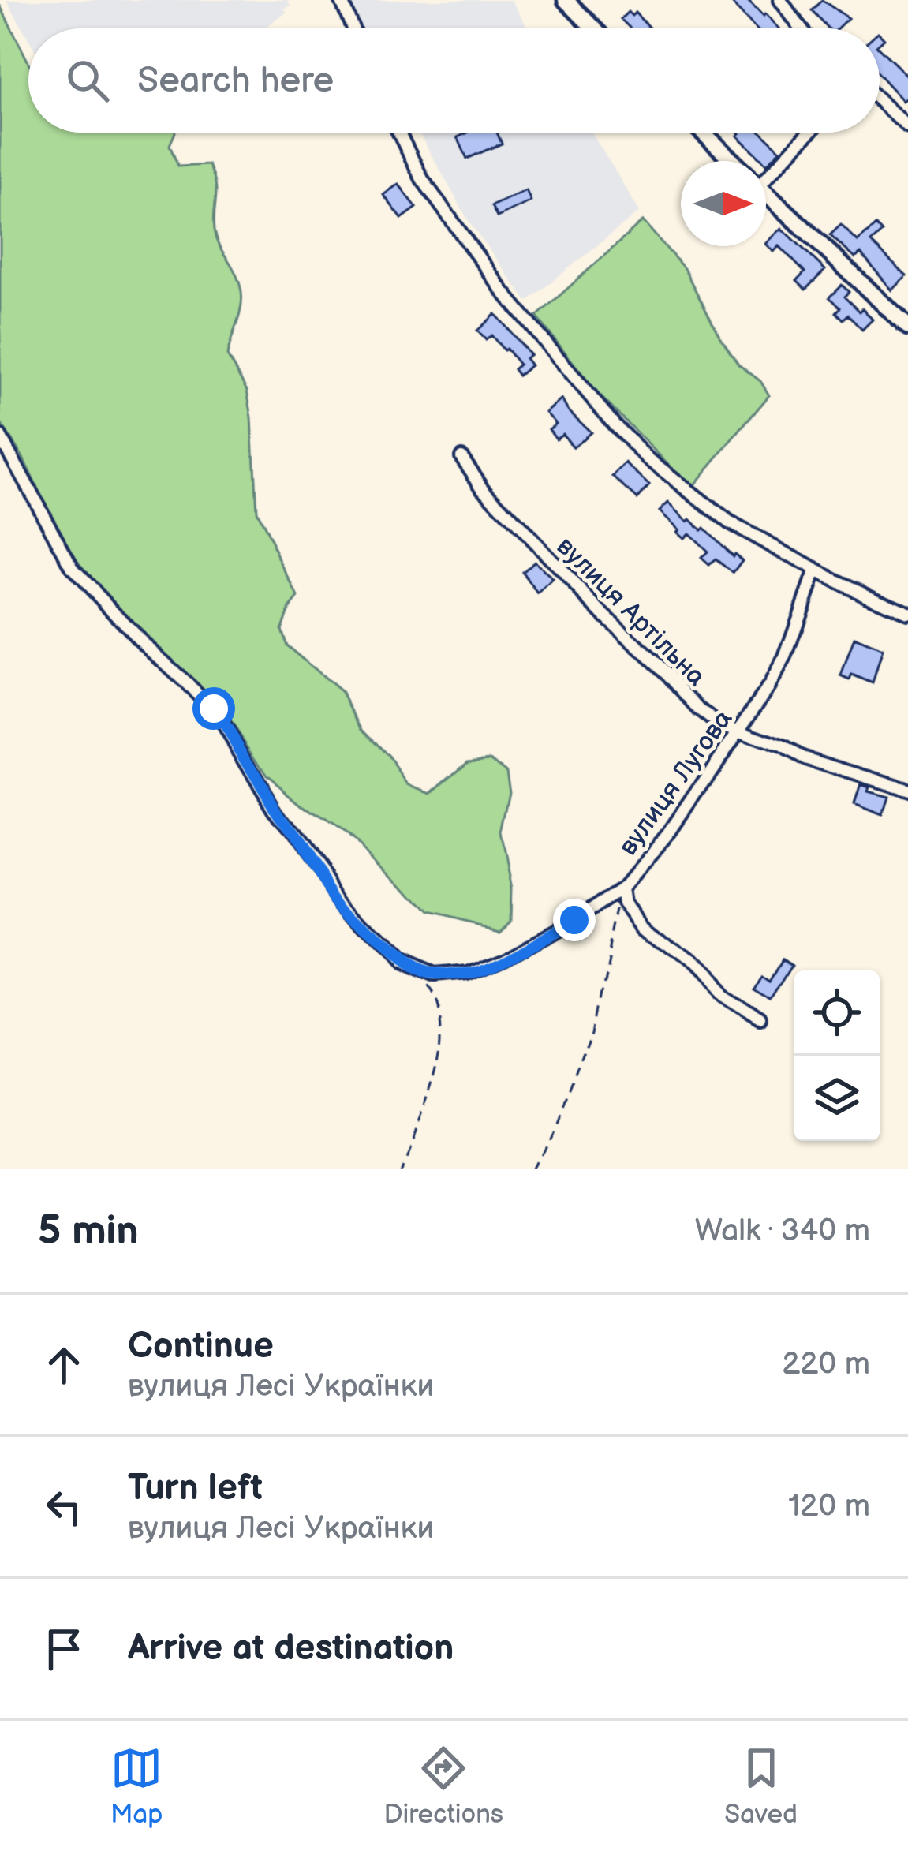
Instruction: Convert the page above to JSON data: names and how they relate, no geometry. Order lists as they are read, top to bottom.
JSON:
{
  "streets": {
    "street": ["вулиця Артільна", "вулиця Лугова"]
  },
  "crossings": [
    ["вулиця Артільна", "вулиця Лугова"]
  ],
  "north": "right",
  "page": {
    "search": "Search here",
    "heading": ["5 min", "Walk · 340 m"],
    "list": [
      ["Continue", "вулиця Лесі Українки", "220 m"],
      ["Turn left", "вулиця Лесі Українки", "120 m"],
      "Arrive at destination"
    ],
    "nav": ["Map", "Directions", "Saved"]
  }
}
